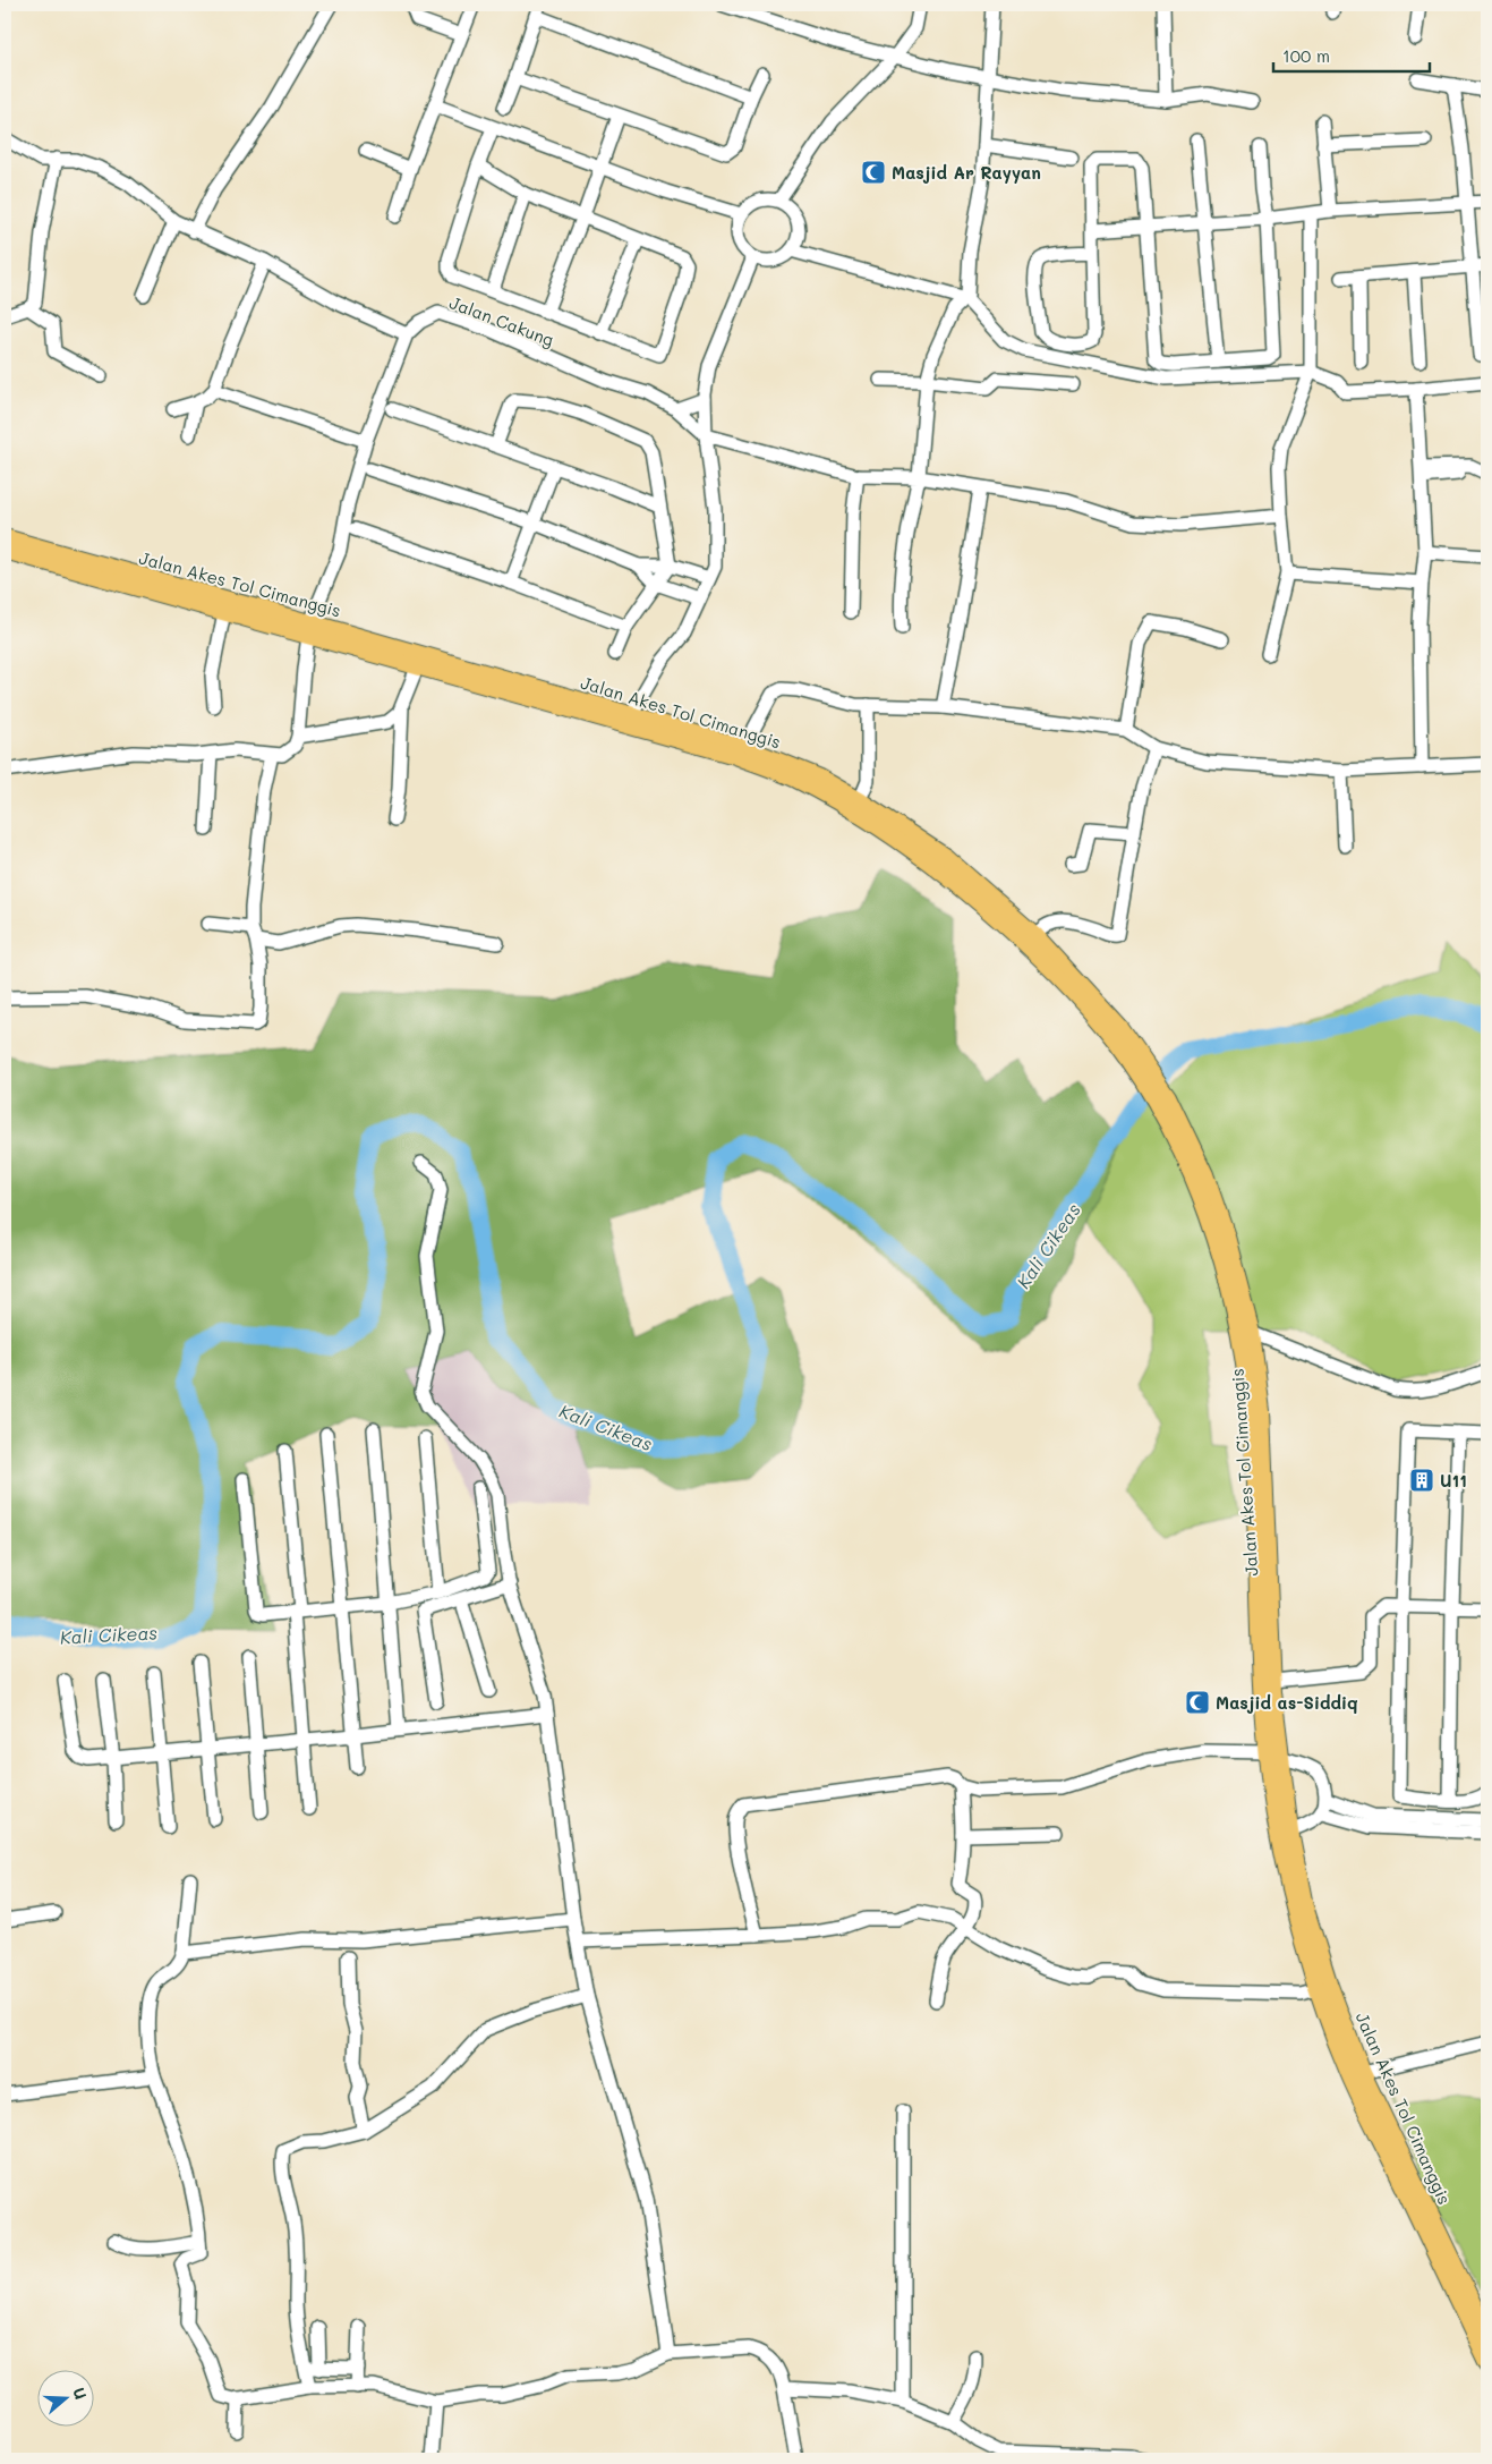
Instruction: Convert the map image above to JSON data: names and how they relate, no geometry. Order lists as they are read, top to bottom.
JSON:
{
  "streets": {
    "main road": ["Jalan Akes Tol Cimanggis"],
    "street": ["Jalan Cakung"]
  },
  "water": ["Kali Cikeas"],
  "places": {
    "mosque": ["Masjid Ar Rayyan", "Masjid as-Siddiq"],
    "building": ["U11"]
  },
  "scale_bar": "100 m",
  "north": "right"
}
